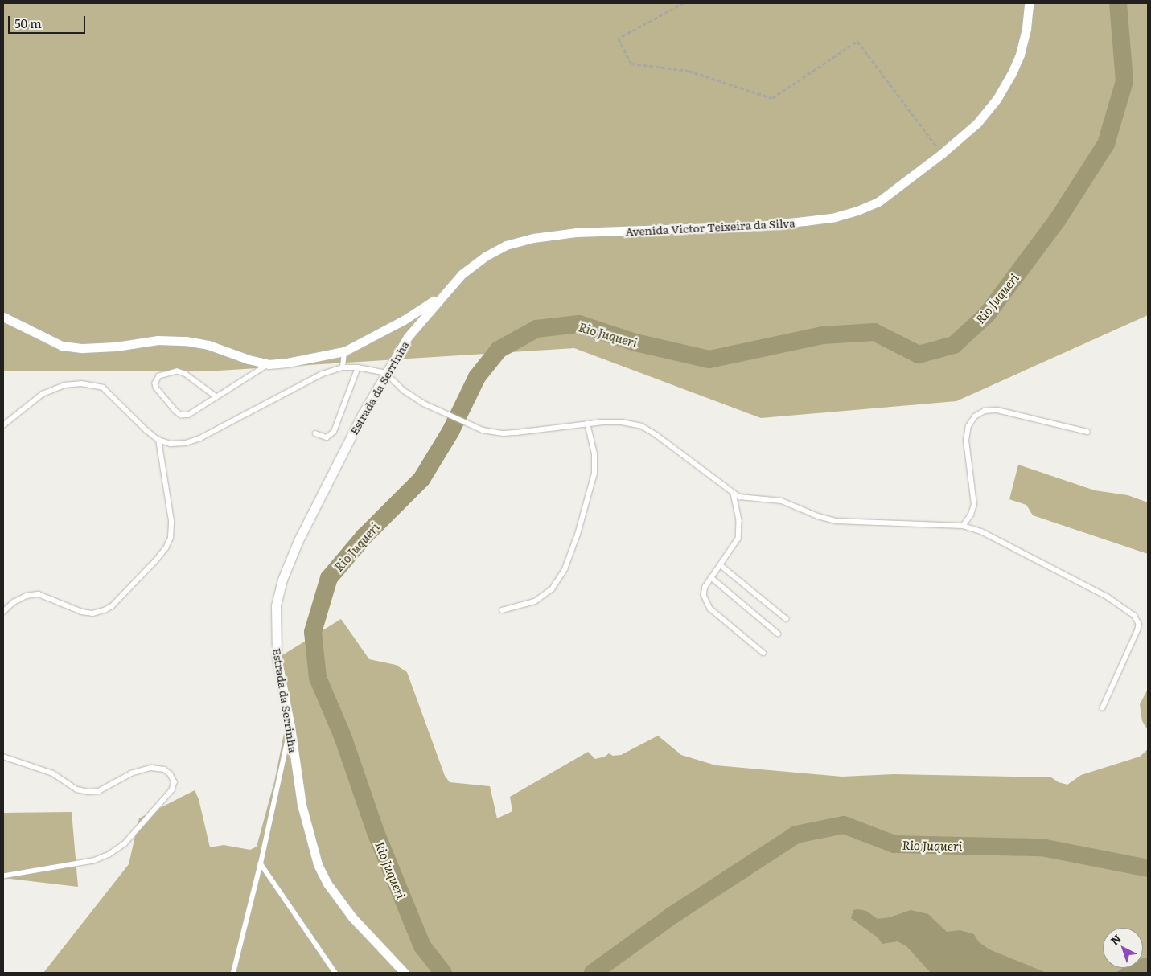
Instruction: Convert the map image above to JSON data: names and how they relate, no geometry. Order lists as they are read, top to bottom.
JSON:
{
  "streets": {
    "street": ["Avenida Victor Teixeira da Silva", "Estrada da Serrinha"]
  },
  "crossings": [
    ["Avenida Victor Teixeira da Silva", "Estrada da Serrinha"]
  ],
  "water": ["Rio Juqueri"],
  "scale_bar": "50 m",
  "north": "top left"
}
